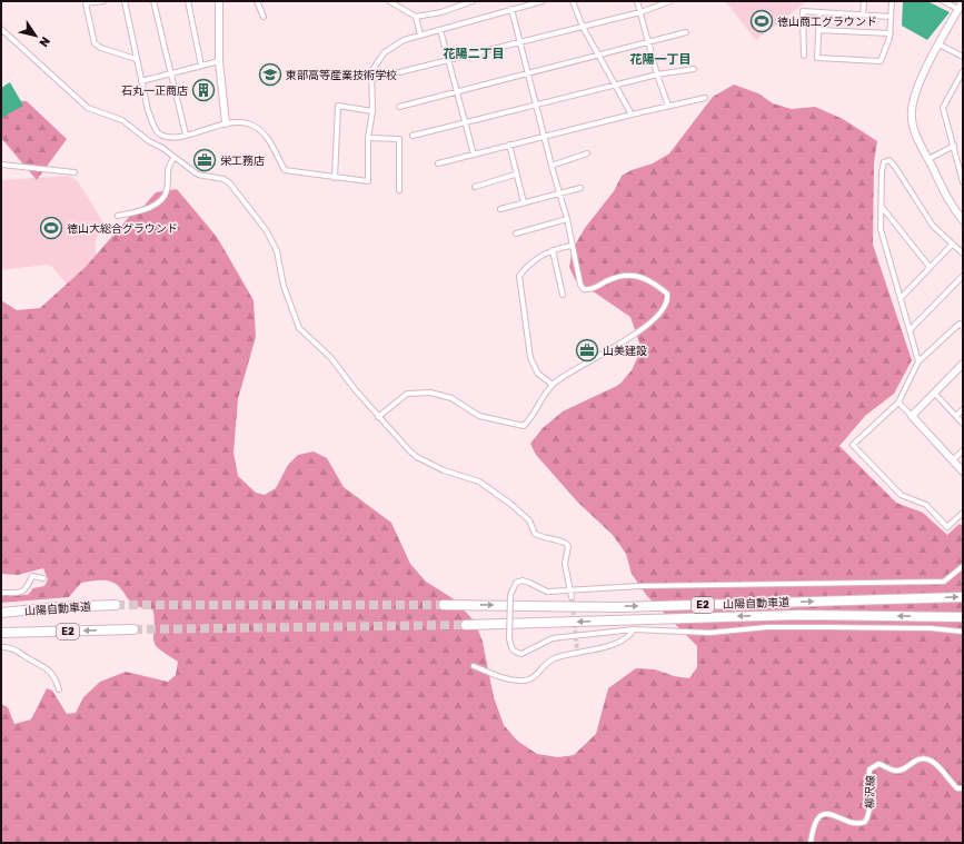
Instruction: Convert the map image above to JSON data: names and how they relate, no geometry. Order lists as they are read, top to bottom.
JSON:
{
  "streets": {
    "highway": ["山陽自動車道", "E2"],
    "street": ["柳沢線"]
  },
  "districts": ["花陽二丁目", "花陽一丁目"],
  "places": {
    "sports": ["徳山商工グラウンド", "徳山大総合グラウンド"],
    "school or university": ["東部高等産業技術学校"],
    "building": ["石丸一正商店"],
    "office": ["栄工務店", "山美建設"]
  },
  "north": "bottom right"
}
